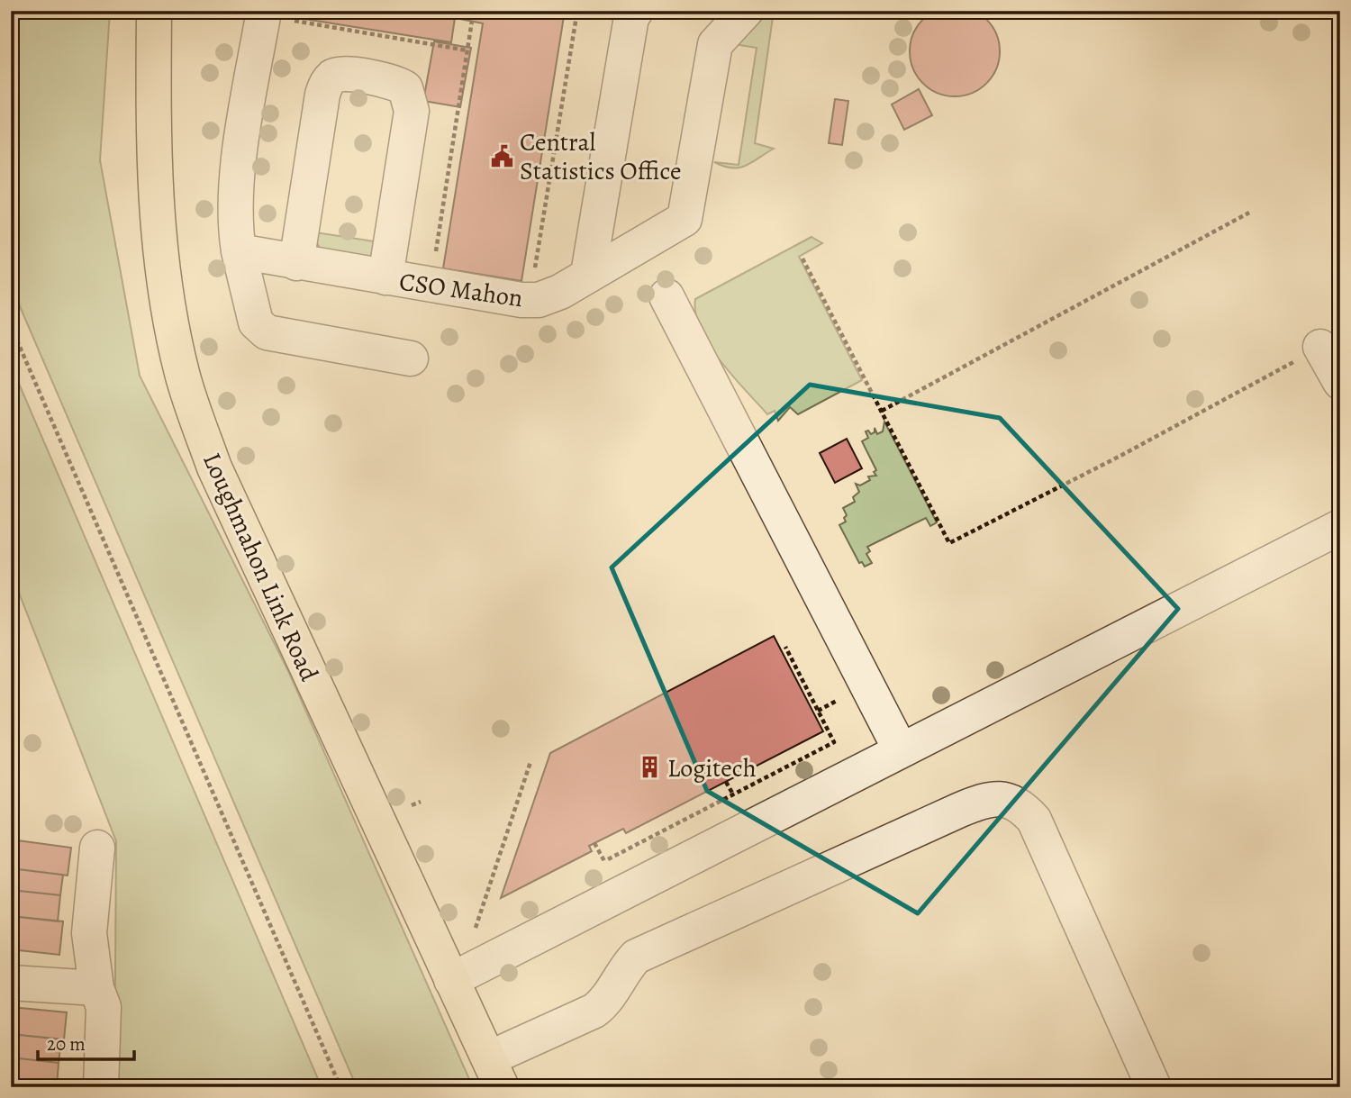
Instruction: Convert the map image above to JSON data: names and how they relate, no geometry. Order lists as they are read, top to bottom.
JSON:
{
  "streets": {
    "main road": ["Loughmahon Link Road"],
    "street": ["CSO Mahon"]
  },
  "places": {
    "public building": ["Central Statistics Office"],
    "building": ["Logitech"]
  },
  "scale_bar": "20 m"
}
